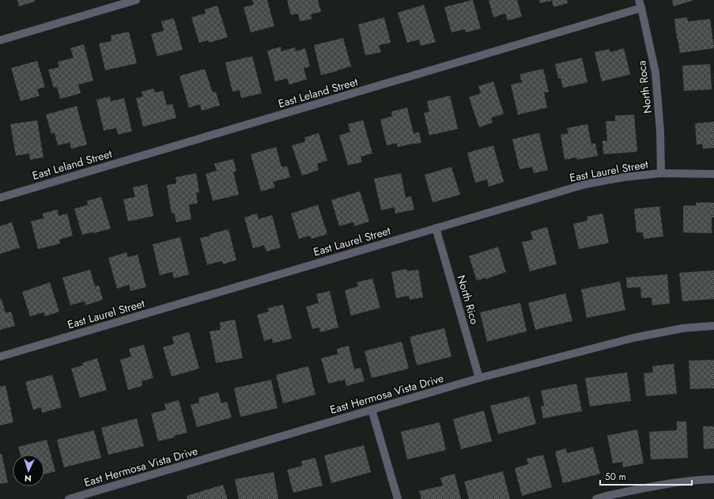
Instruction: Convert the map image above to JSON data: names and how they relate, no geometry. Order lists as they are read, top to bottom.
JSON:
{
  "streets": {
    "street": [
      "North Roca",
      "East Leland Street",
      "East Laurel Street",
      "North Rico",
      "East Hermosa Vista Drive"
    ]
  },
  "crossings": [
    ["North Roca", "East Leland Street"],
    ["North Roca", "East Laurel Street"],
    ["East Laurel Street", "North Rico"],
    ["North Rico", "East Hermosa Vista Drive"]
  ],
  "scale_bar": "50 m",
  "north": "bottom"
}
